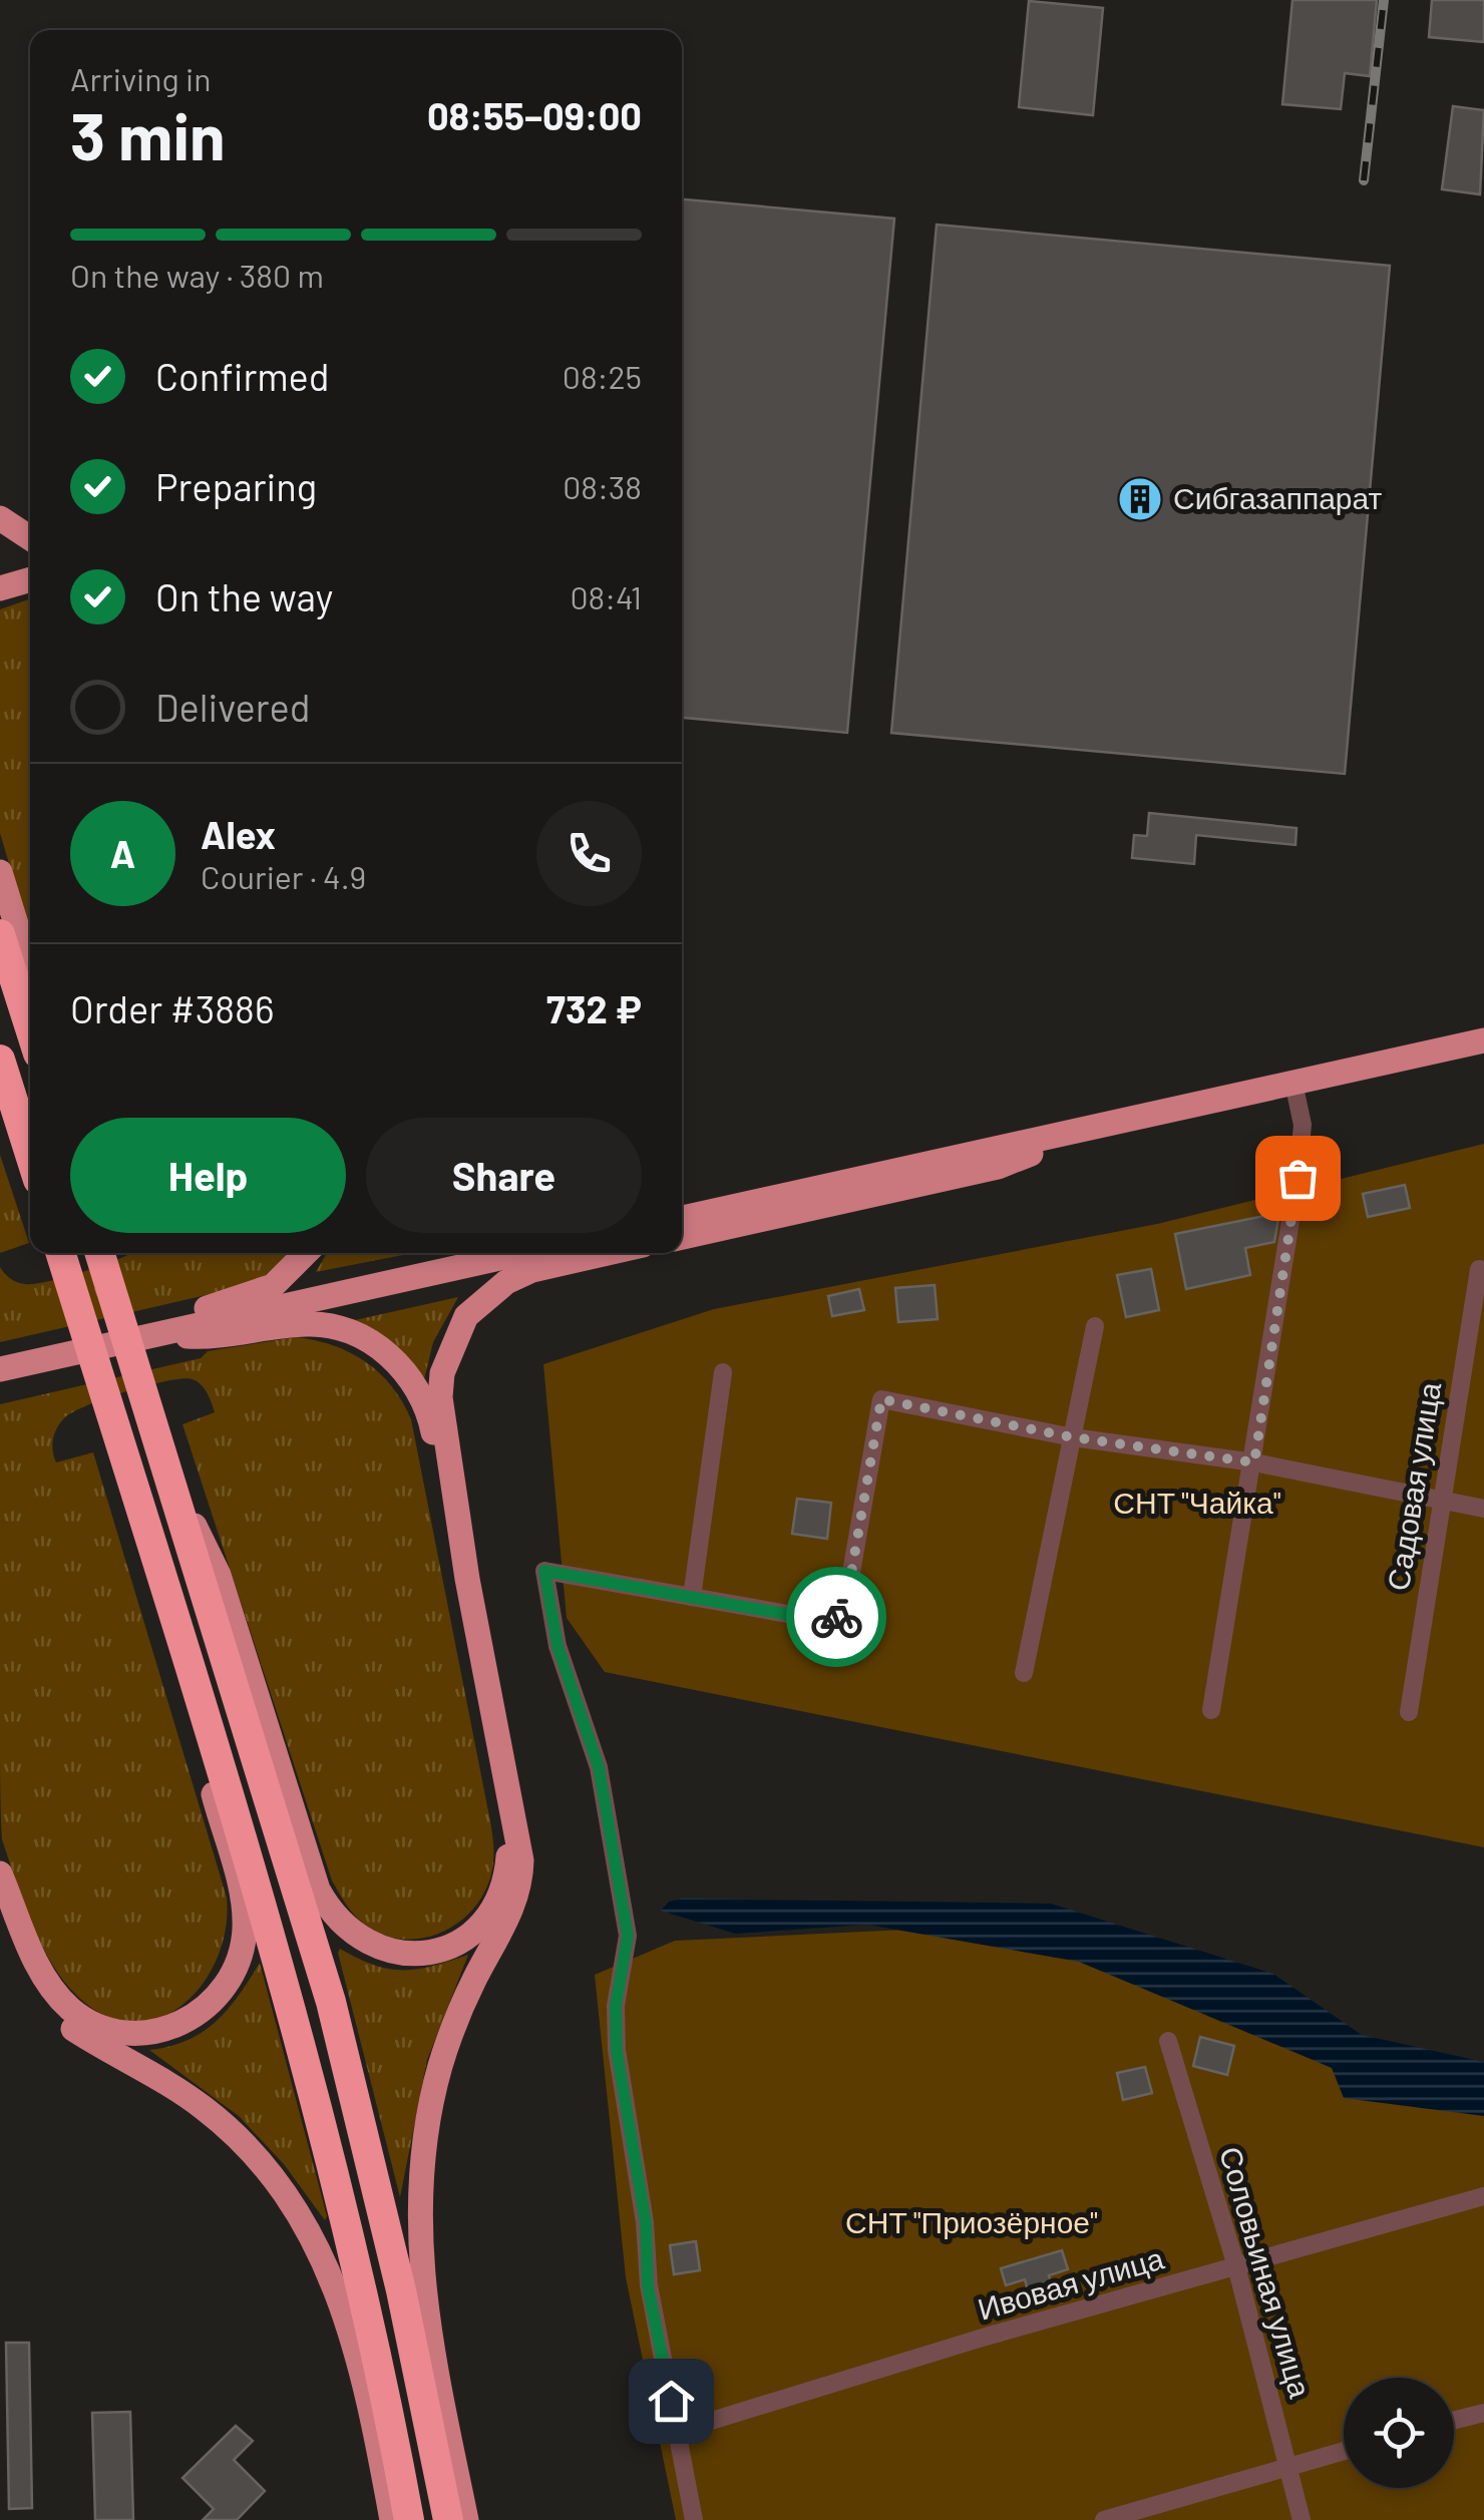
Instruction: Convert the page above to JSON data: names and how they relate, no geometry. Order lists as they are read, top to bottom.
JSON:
{
  "streets": {
    "street": ["Садовая улица", "Соловьиная улица", "Ивовая улица"]
  },
  "crossings": [
    ["Соловьиная улица", "Ивовая улица"]
  ],
  "parks": ["СНТ \"Чайка\"", "СНТ \"Приозёрное\""],
  "places": {
    "building": ["Сибгазаппарат"]
  },
  "page": {
    "heading": ["3 min", "Arriving in", "08:55–09:00"],
    "panel": [
      "Alex",
      "Courier · 4.9",
      "Order #3886",
      "732 ₽"
    ],
    "bar": "On the way · 380 m",
    "list": [
      ["Confirmed", "08:25"],
      ["Preparing", "08:38"],
      ["On the way", "08:41"],
      "Delivered"
    ],
    "round": "A",
    "buttons": ["Help", "Share"]
  }
}
